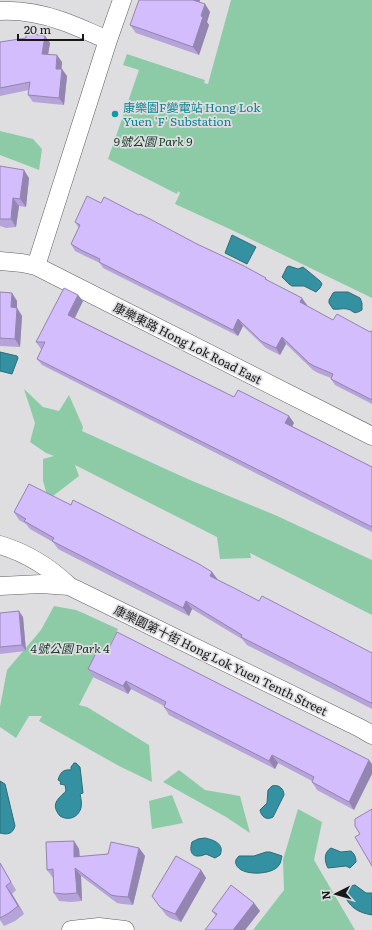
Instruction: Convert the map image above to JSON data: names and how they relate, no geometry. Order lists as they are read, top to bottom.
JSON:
{
  "streets": {
    "street": ["康樂東路 Hong Lok Road East", "康樂園第十街 Hong Lok Yuen Tenth Street"]
  },
  "parks": ["9號公園 Park 9", "4號公園 Park 4"],
  "places": ["康樂園F變電站 Hong Lok Yuen 'F' Substation"],
  "scale_bar": "20 m",
  "north": "left"
}
